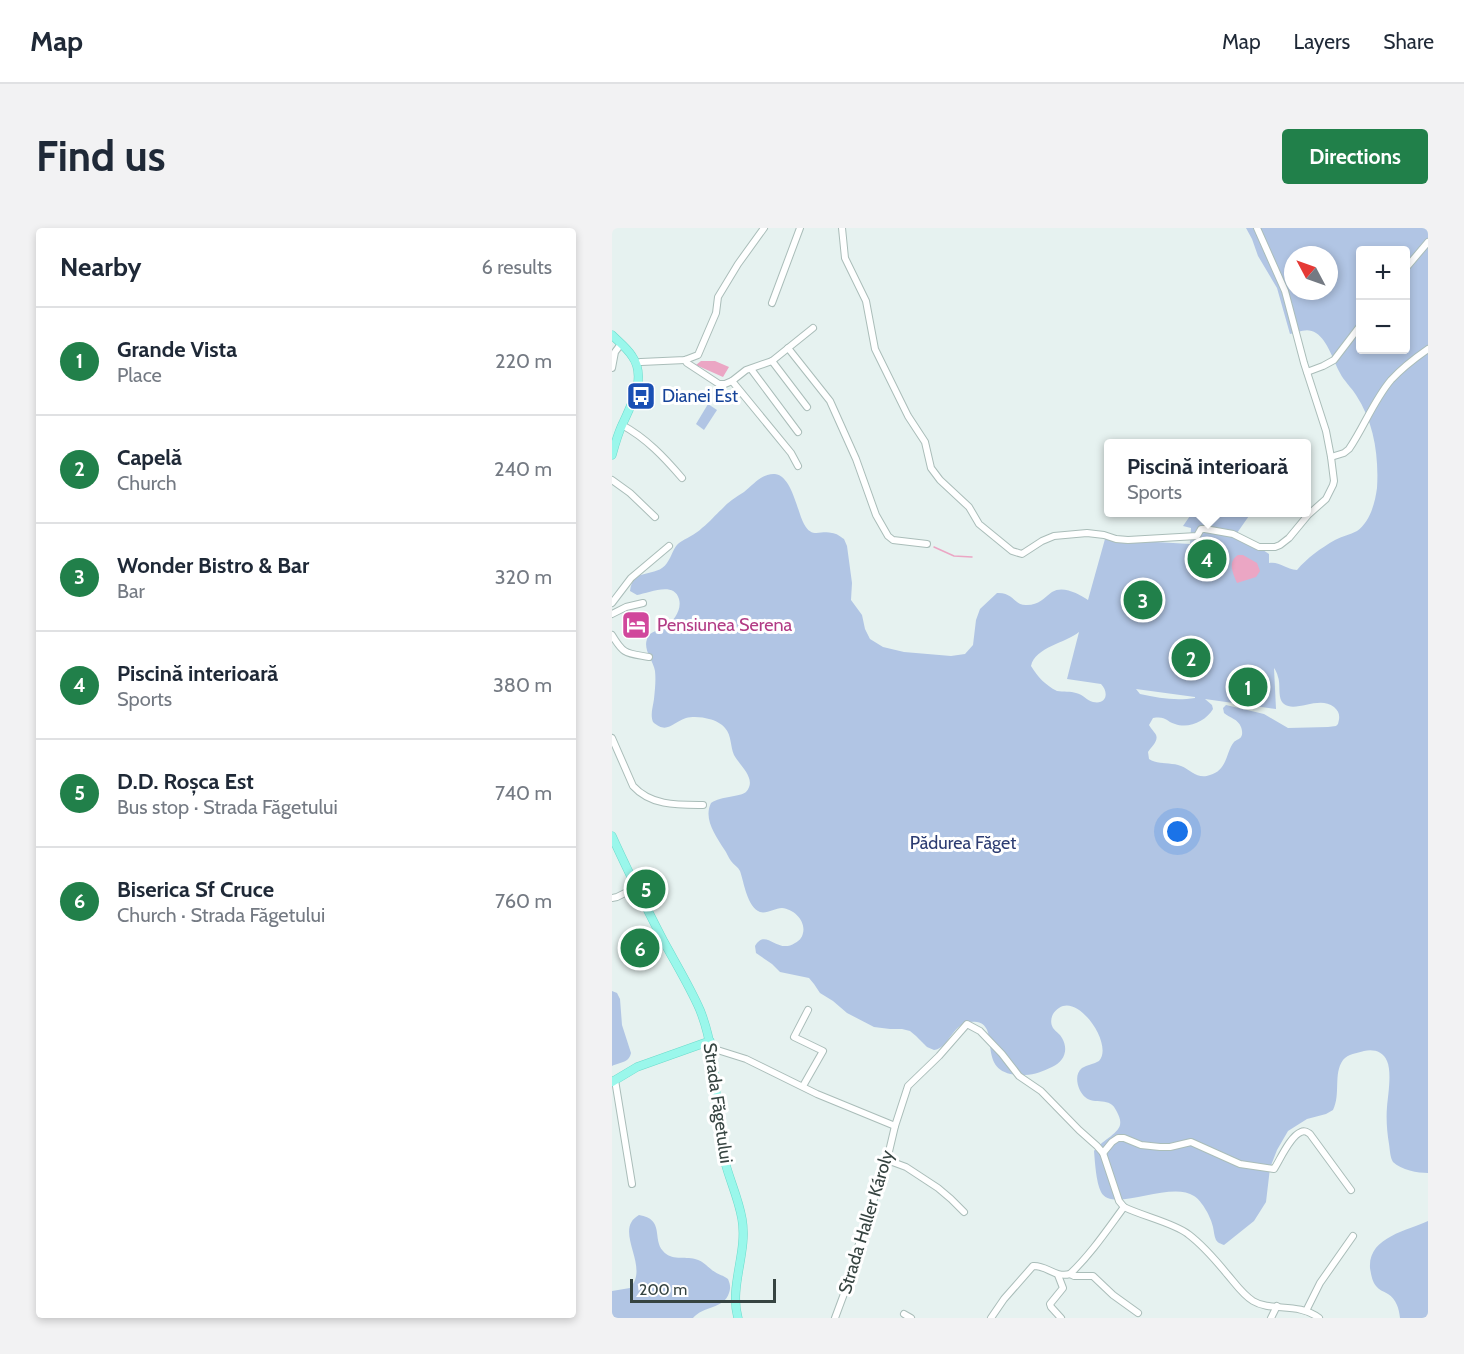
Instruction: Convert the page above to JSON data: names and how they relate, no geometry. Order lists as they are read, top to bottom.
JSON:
{
  "streets": {
    "main road": ["Strada Făgetului"],
    "street": ["Strada Haller Károly"]
  },
  "parks": ["Pădurea Făget"],
  "places": {
    "bus stop": ["Dianei Est"],
    "hotel": ["Pensiunea Serena"]
  },
  "scale_bar": "200 m",
  "north": "top left",
  "page": {
    "header": "Map",
    "nav": ["Map", "Layers", "Share"],
    "buttons": "Directions",
    "title": "Find us",
    "heading": ["Nearby", "6 results"],
    "map_buttons": ["+", "−"],
    "list": [
      {
        "mark": "1",
        "name": "Grande Vista",
        "note": "Place",
        "value": "220 m"
      },
      {
        "mark": "2",
        "name": "Capelă",
        "note": "Church",
        "value": "240 m"
      },
      {
        "mark": "3",
        "name": "Wonder Bistro & Bar",
        "note": "Bar",
        "value": "320 m"
      },
      {
        "mark": "4",
        "name": "Piscină interioară",
        "note": "Sports",
        "value": "380 m"
      },
      {
        "mark": "5",
        "name": "D.D. Roșca Est",
        "note": "Bus stop · Strada Făgetului",
        "value": "740 m"
      },
      {
        "mark": "6",
        "name": "Biserica Sf Cruce",
        "note": "Church · Strada Făgetului",
        "value": "760 m"
      }
    ],
    "popup": ["Piscină interioară", "Sports"],
    "pins": [
      "4",
      "3",
      "2",
      "1",
      "5",
      "6"
    ],
    "scale": "200 m"
  }
}
